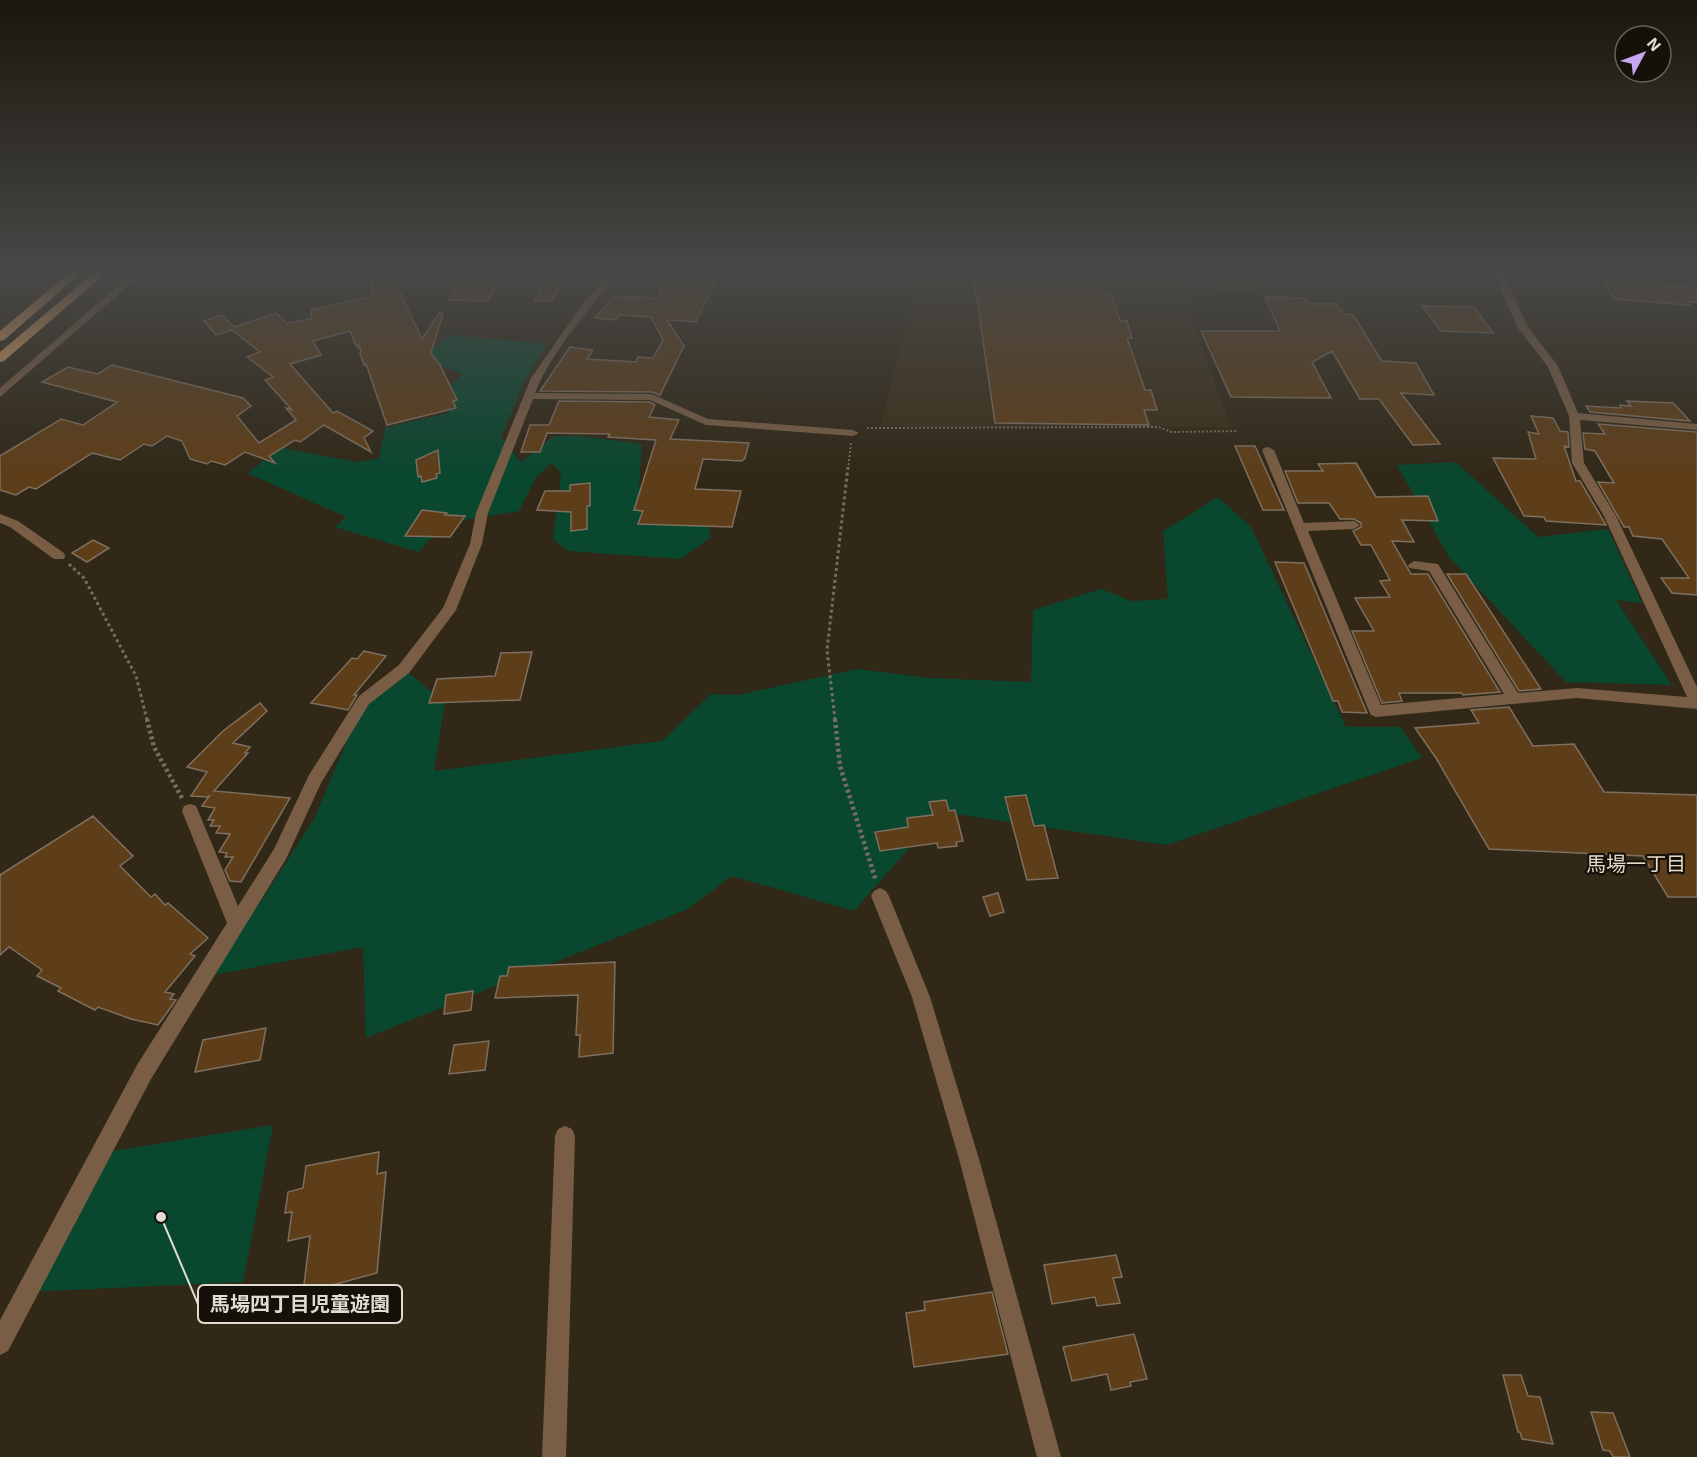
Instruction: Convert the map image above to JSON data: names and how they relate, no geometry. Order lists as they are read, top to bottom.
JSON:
{
  "districts": ["馬場一丁目"],
  "places": ["馬場四丁目児童遊園"],
  "north": "top right"
}
